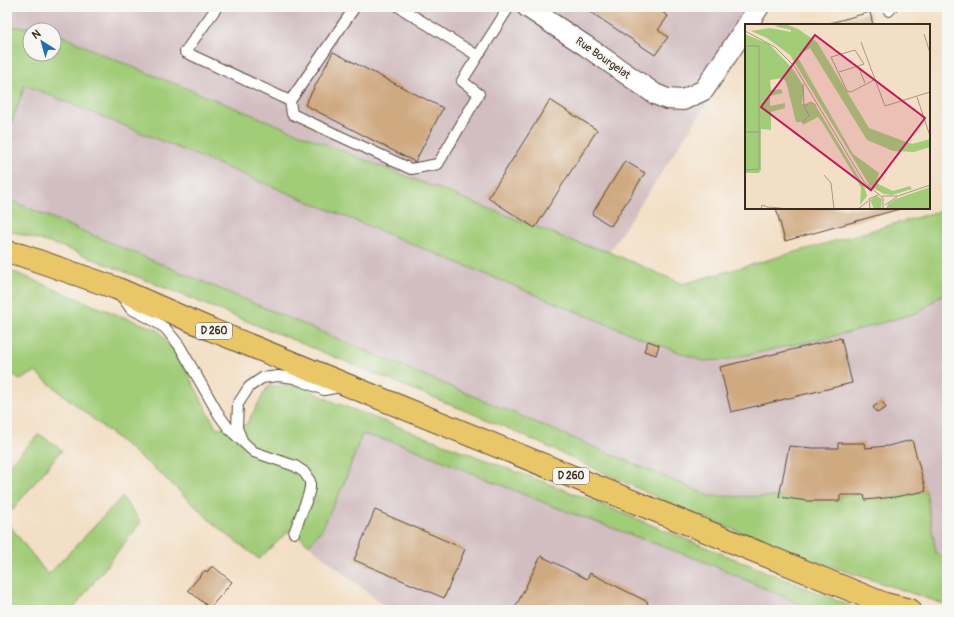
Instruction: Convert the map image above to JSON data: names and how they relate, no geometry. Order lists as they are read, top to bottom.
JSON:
{
  "streets": {
    "main road": ["D 260"],
    "street": ["Rue Bourgelat"]
  },
  "north": "top left"
}
